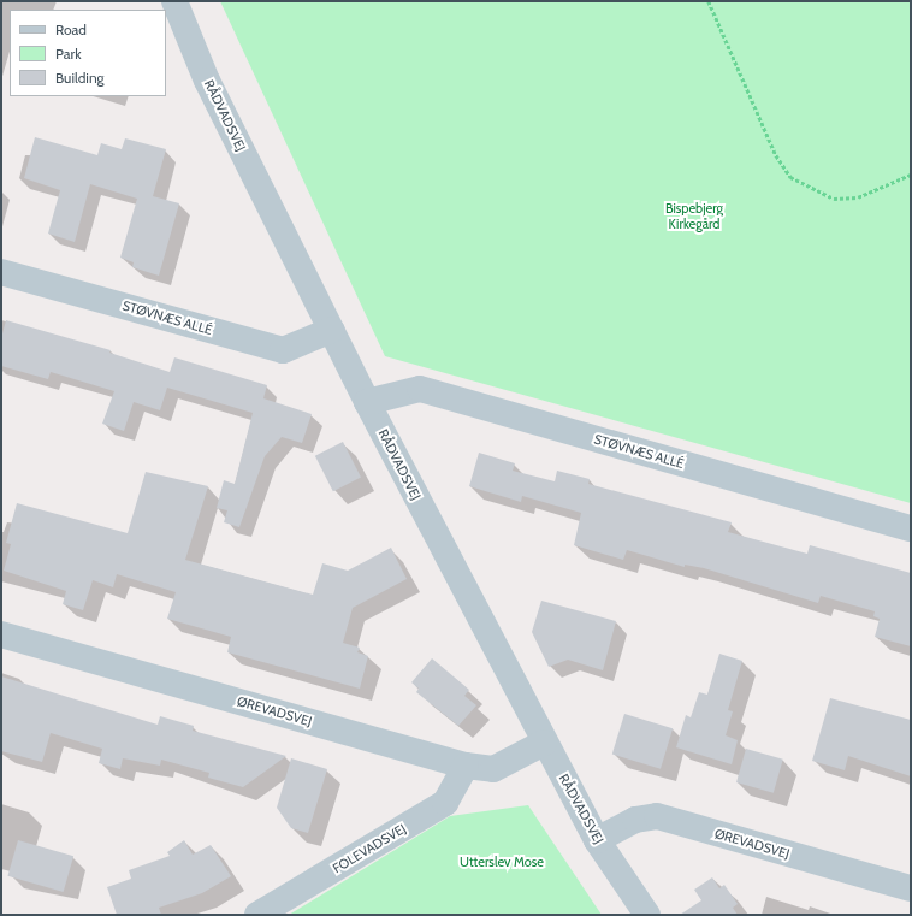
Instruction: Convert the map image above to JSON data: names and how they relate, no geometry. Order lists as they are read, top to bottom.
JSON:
{
  "streets": {
    "street": [
      "RÅDVADSVEJ",
      "STØVNÆS ALLÉ",
      "ØREVADSVEJ",
      "FOLEVADSVEJ"
    ]
  },
  "crossings": [
    ["RÅDVADSVEJ", "STØVNÆS ALLÉ"],
    ["RÅDVADSVEJ", "ØREVADSVEJ"],
    ["ØREVADSVEJ", "FOLEVADSVEJ"]
  ],
  "parks": ["Bispebjerg Kirkegård", "Utterslev Mose"],
  "legend": ["Road", "Park", "Building"]
}
